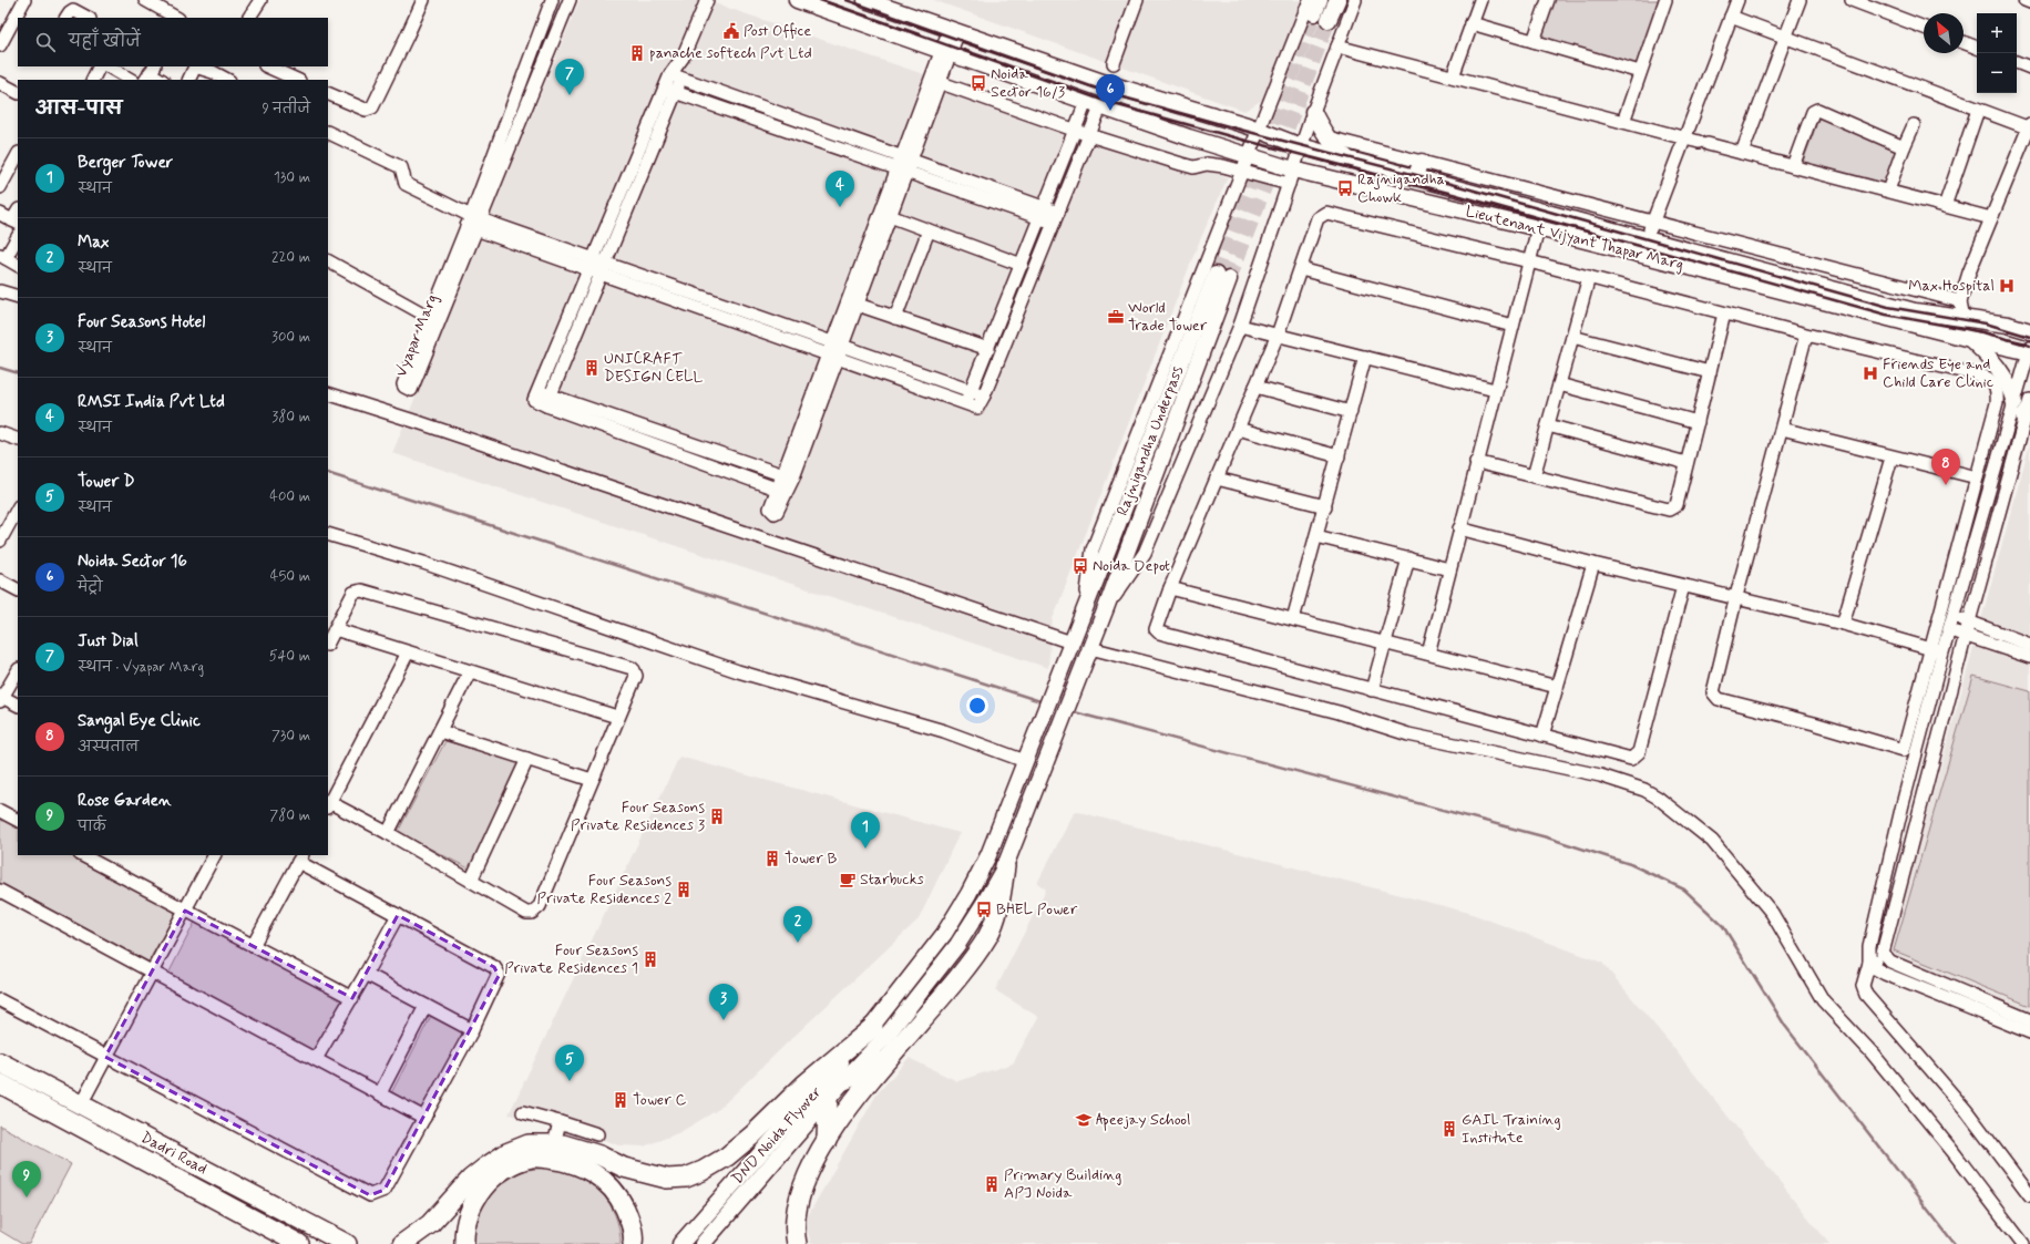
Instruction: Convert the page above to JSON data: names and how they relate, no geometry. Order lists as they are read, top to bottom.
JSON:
{
  "streets": {
    "highway": ["Dadri Road"],
    "main road": ["Lieutenant Vijyant Thapar Marg", "Rajnigandha Underpass", "DND Noida Flyover"],
    "street": ["Vyapar Marg"]
  },
  "crossings": [
    ["Rajnigandha Underpass", "DND Noida Flyover"]
  ],
  "places": {
    "public building": ["Post Office"],
    "building": [
      "panache softech Pvt Ltd",
      "UNICRAFT DESIGN CELL",
      "Four Seasons Private Residences 3",
      "Tower B",
      "Four Seasons Private Residences 2",
      "Four Seasons Private Residences 1",
      "Tower C",
      "GAIL Training Institute",
      "Primary Building APJ Noida"
    ],
    "bus stop": [
      "Noida Sector 16/3",
      "Rajnigandha Chowk",
      "Noida Depot",
      "BHEL Power"
    ],
    "hospital": ["Max Hospital", "Friends Eye and Child Care Clinic"],
    "office": ["World Trade Tower"],
    "cafe": ["Starbucks"],
    "school or university": ["Apeejay School"]
  },
  "north": "top left",
  "page": {
    "map_buttons": ["+", "−"],
    "search": "यहाँ खोजें",
    "pins": [
      "7",
      "6",
      "4",
      "8",
      "1",
      "2",
      "3",
      "5",
      "9"
    ],
    "heading": ["आस-पास", "9 नतीजे"],
    "list": [
      {
        "mark": "1",
        "name": "Berger Tower",
        "note": "स्थान",
        "value": "130 m"
      },
      {
        "mark": "2",
        "name": "Max",
        "note": "स्थान",
        "value": "220 m"
      },
      {
        "mark": "3",
        "name": "Four Seasons Hotel",
        "note": "स्थान",
        "value": "300 m"
      },
      {
        "mark": "4",
        "name": "RMSI India Pvt Ltd",
        "note": "स्थान",
        "value": "380 m"
      },
      {
        "mark": "5",
        "name": "Tower D",
        "note": "स्थान",
        "value": "400 m"
      },
      {
        "mark": "6",
        "name": "Noida Sector 16",
        "note": "मेट्रो",
        "value": "450 m"
      },
      {
        "mark": "7",
        "name": "Just Dial",
        "note": "स्थान · Vyapar Marg",
        "value": "540 m"
      },
      {
        "mark": "8",
        "name": "Sangal Eye Clinic",
        "note": "अस्पताल",
        "value": "730 m"
      },
      {
        "mark": "9",
        "name": "Rose Garden",
        "note": "पार्क",
        "value": "780 m"
      }
    ]
  }
}
